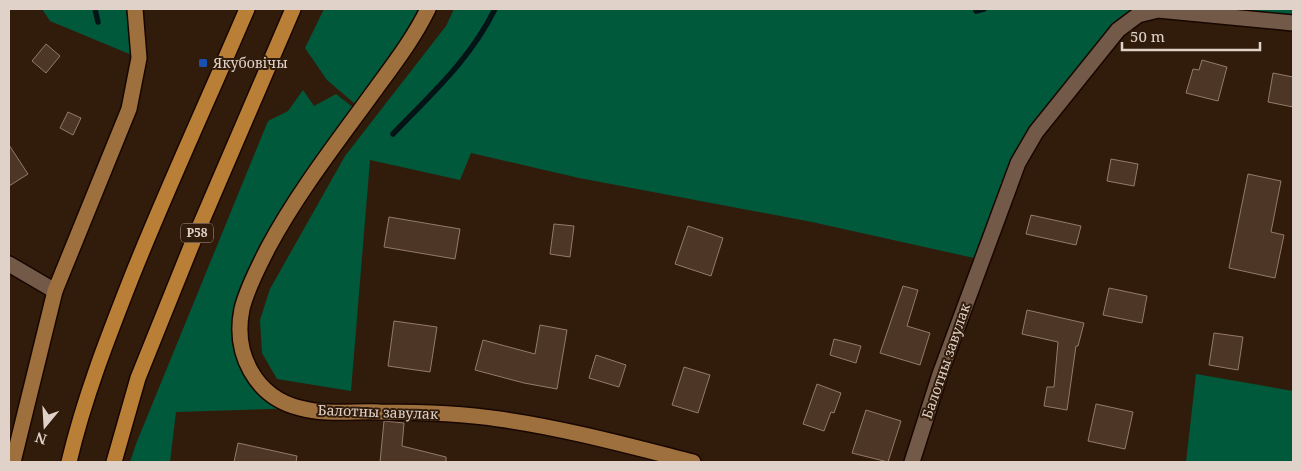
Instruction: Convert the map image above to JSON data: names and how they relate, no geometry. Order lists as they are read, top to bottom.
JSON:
{
  "streets": {
    "highway": ["Р58"],
    "main road": ["Балотны завулак"]
  },
  "places": {
    "transit": ["Якубовічы"]
  },
  "scale_bar": "50 m",
  "north": "bottom"
}
